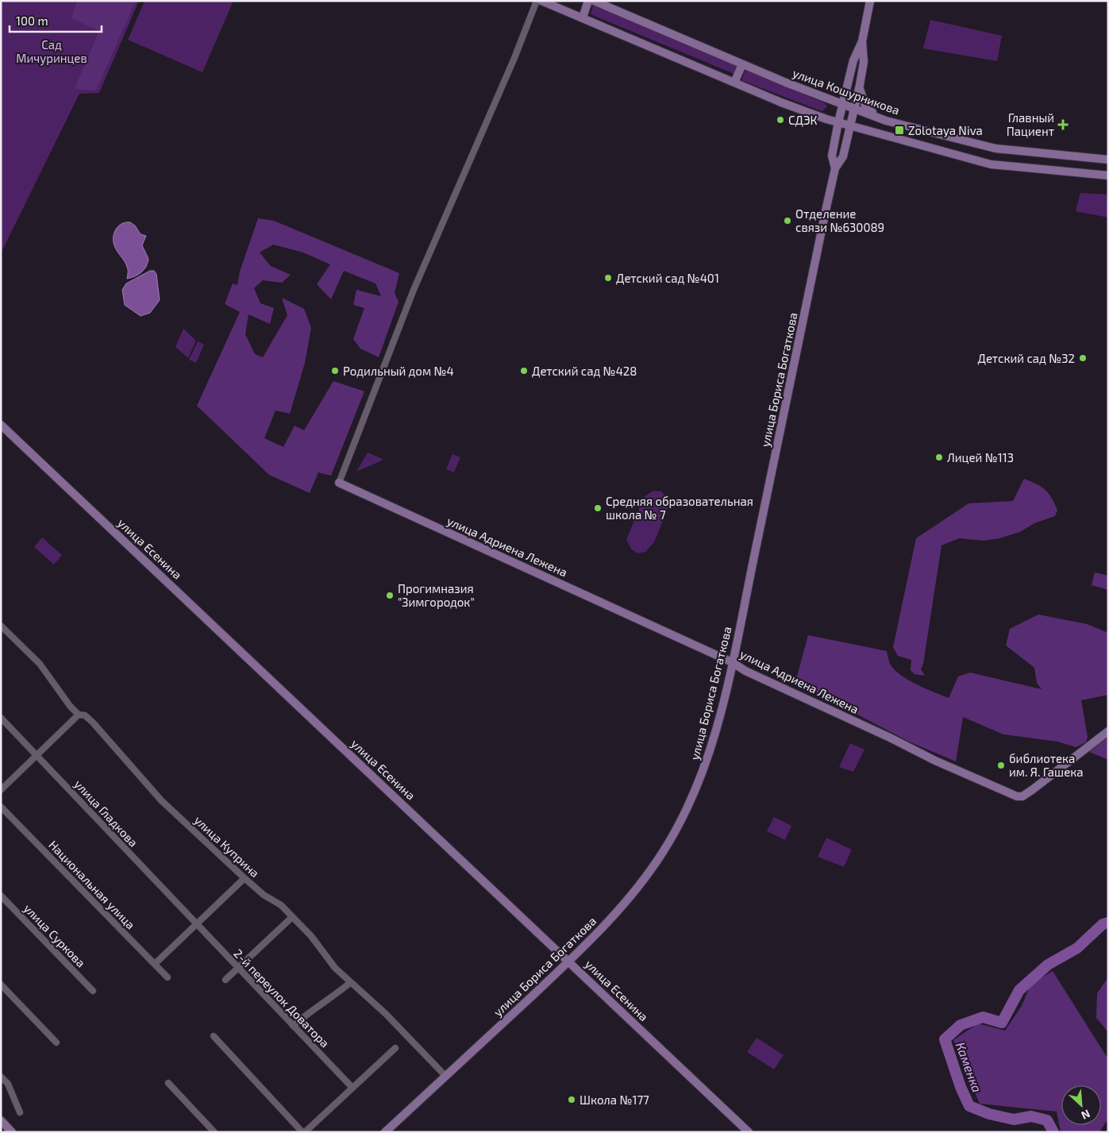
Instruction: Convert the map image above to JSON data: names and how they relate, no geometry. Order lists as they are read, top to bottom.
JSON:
{
  "streets": {
    "main road": [
      "улица Кошурникова",
      "улица Бориса Богаткова",
      "улица Адриена Лежена",
      "улица Есенина"
    ],
    "street": [
      "улица Гладкова",
      "улица Куприна",
      "Национальная улица",
      "улица Суркова",
      "2-й переулок Доватора"
    ]
  },
  "crossings": [
    ["улица Кошурникова", "улица Бориса Богаткова"],
    ["улица Бориса Богаткова", "улица Адриена Лежена"],
    ["улица Бориса Богаткова", "улица Есенина"],
    ["улица Бориса Богаткова", "улица Куприна"],
    ["улица Гладкова", "2-й переулок Доватора"]
  ],
  "water": ["Каменка"],
  "parks": ["Сад Мичуринцев"],
  "places": {
    "other": [
      "СДЭК",
      "Отделение связи №630089",
      "Детский сад №401",
      "Детский сад №32",
      "Родильный дом №4",
      "Детский сад №428",
      "Лицей №113",
      "Средняя образовательная школа № 7",
      "Прогимназия \"Зимгородок\"",
      "библиотека им. Я. Гашека",
      "Школа №177"
    ],
    "health": ["Главный Пациент"],
    "transit": ["Zolotaya Niva"]
  },
  "scale_bar": "100 m",
  "north": "bottom right"
}
